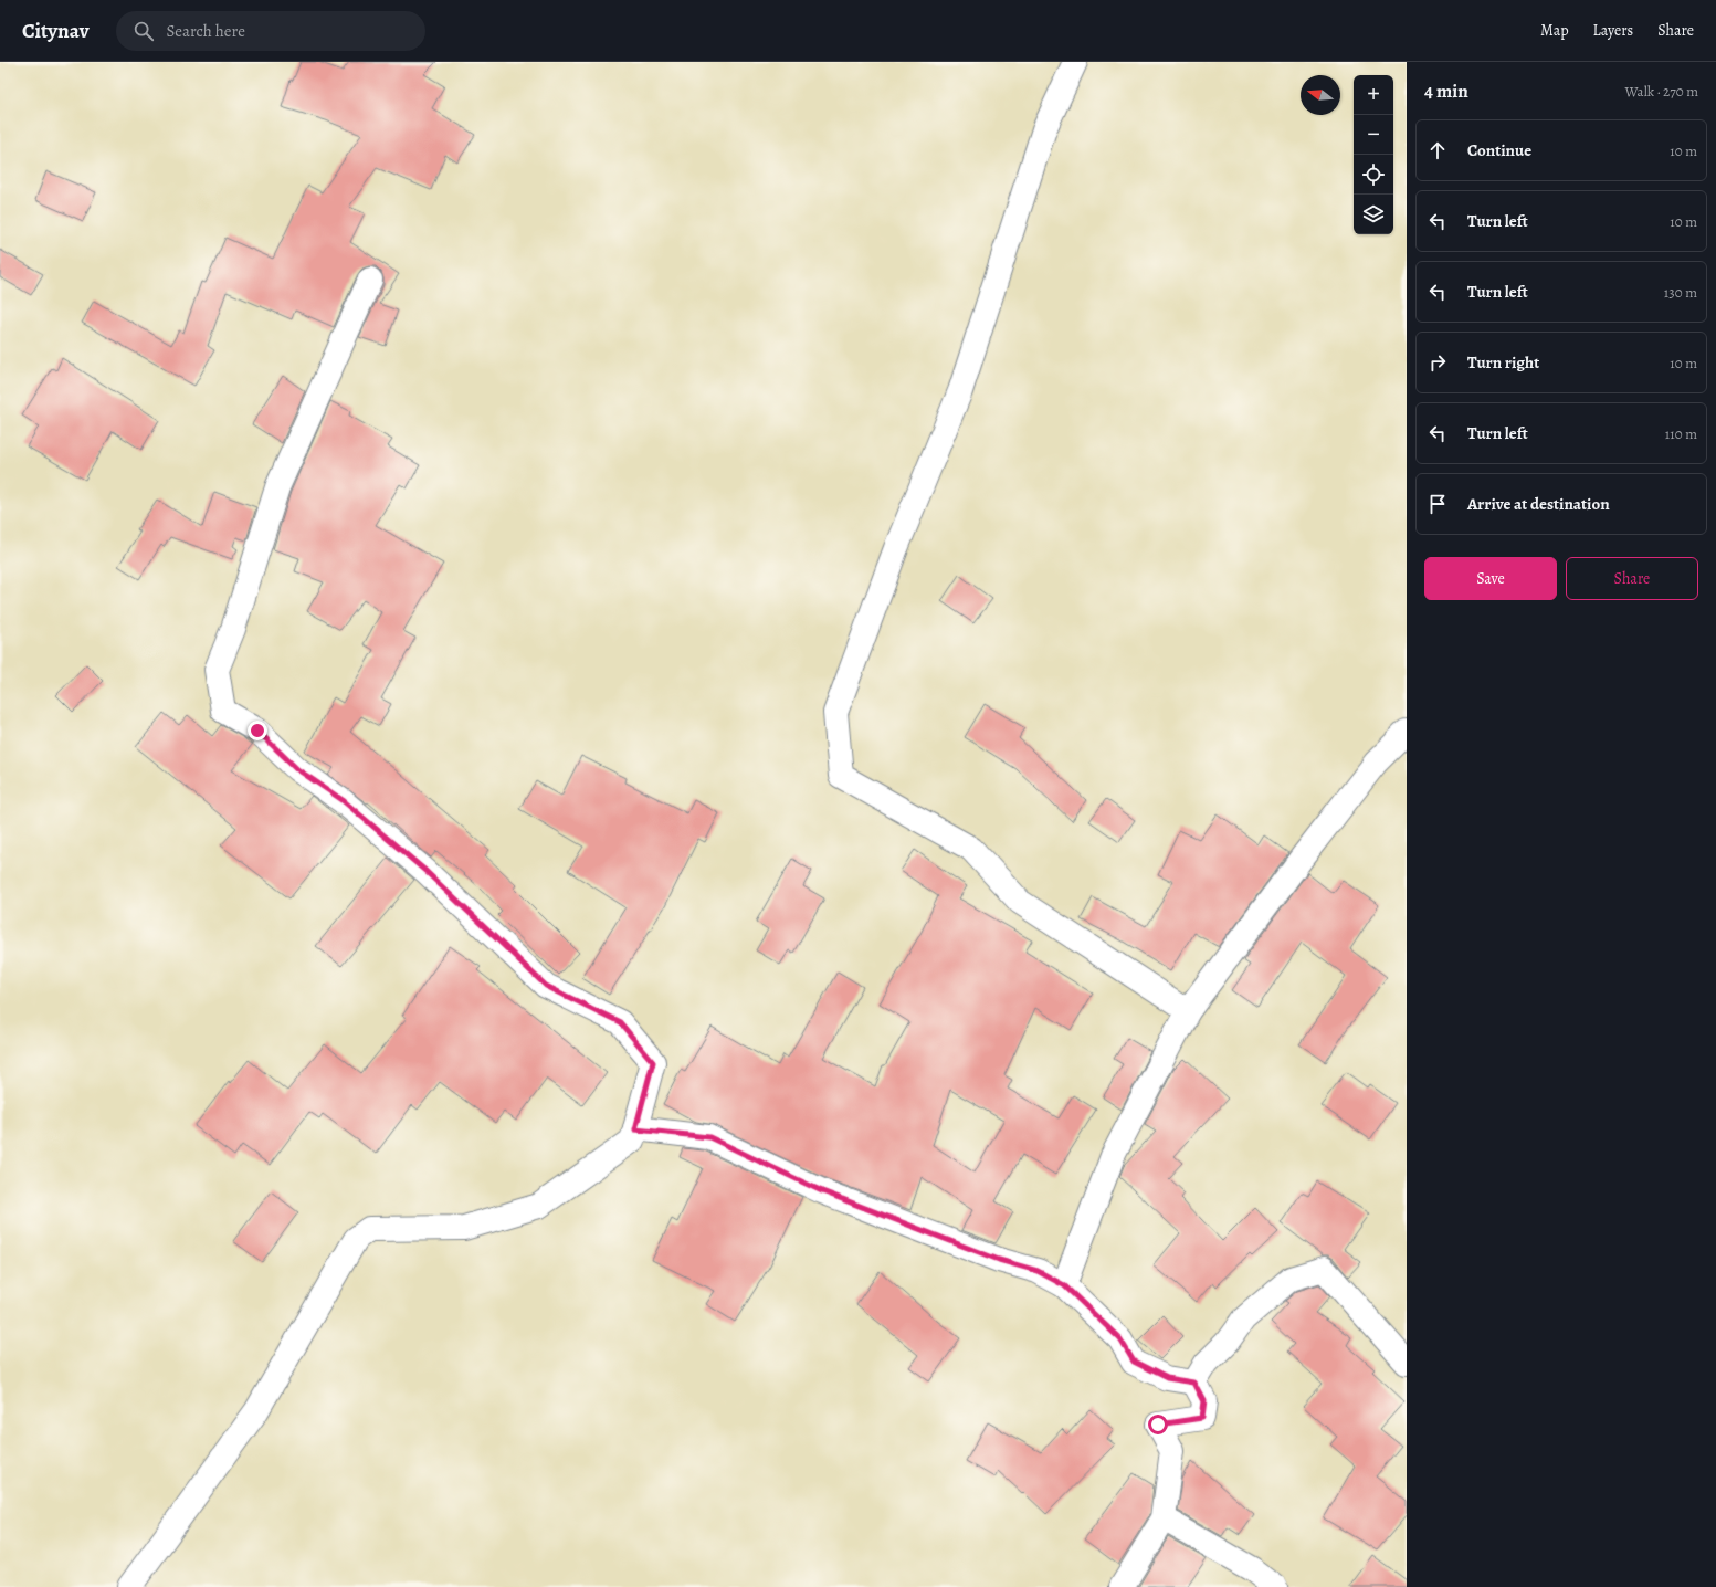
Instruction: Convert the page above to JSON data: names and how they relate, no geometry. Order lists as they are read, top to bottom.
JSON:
{
  "north": "left",
  "page": {
    "header": "Citynav",
    "search": "Search here",
    "nav": ["Map", "Layers", "Share"],
    "heading": ["4 min", "Walk · 270 m"],
    "map_buttons": ["+", "−"],
    "list": [
      ["Continue", "10 m"],
      ["Turn left", "10 m"],
      ["Turn left", "130 m"],
      ["Turn right", "10 m"],
      ["Turn left", "110 m"],
      "Arrive at destination"
    ],
    "buttons": ["Save", "Share"]
  }
}
